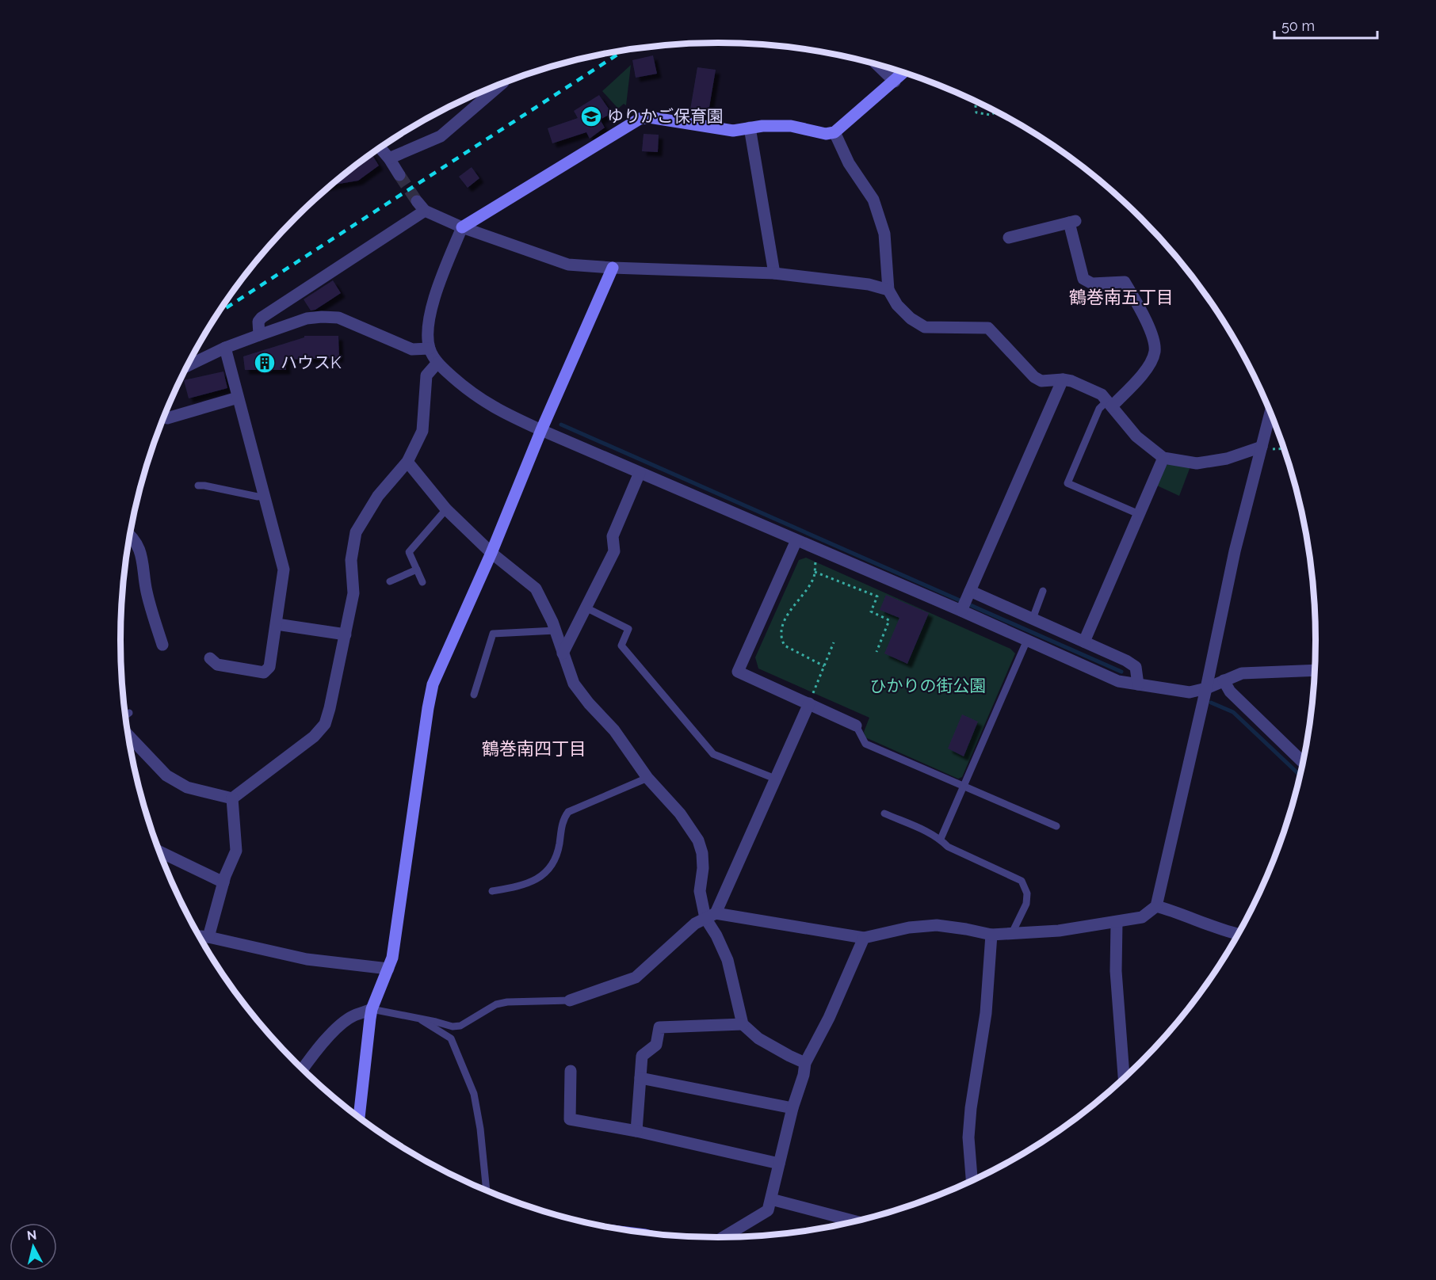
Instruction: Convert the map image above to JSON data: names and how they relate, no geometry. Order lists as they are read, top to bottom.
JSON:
{
  "districts": ["鶴巻南五丁目", "鶴巻南四丁目"],
  "parks": ["ひかりの街公園"],
  "places": {
    "school or university": ["ゆりかご保育園"],
    "building": ["ハウスK"]
  },
  "scale_bar": "50 m",
  "north": "top"
}
